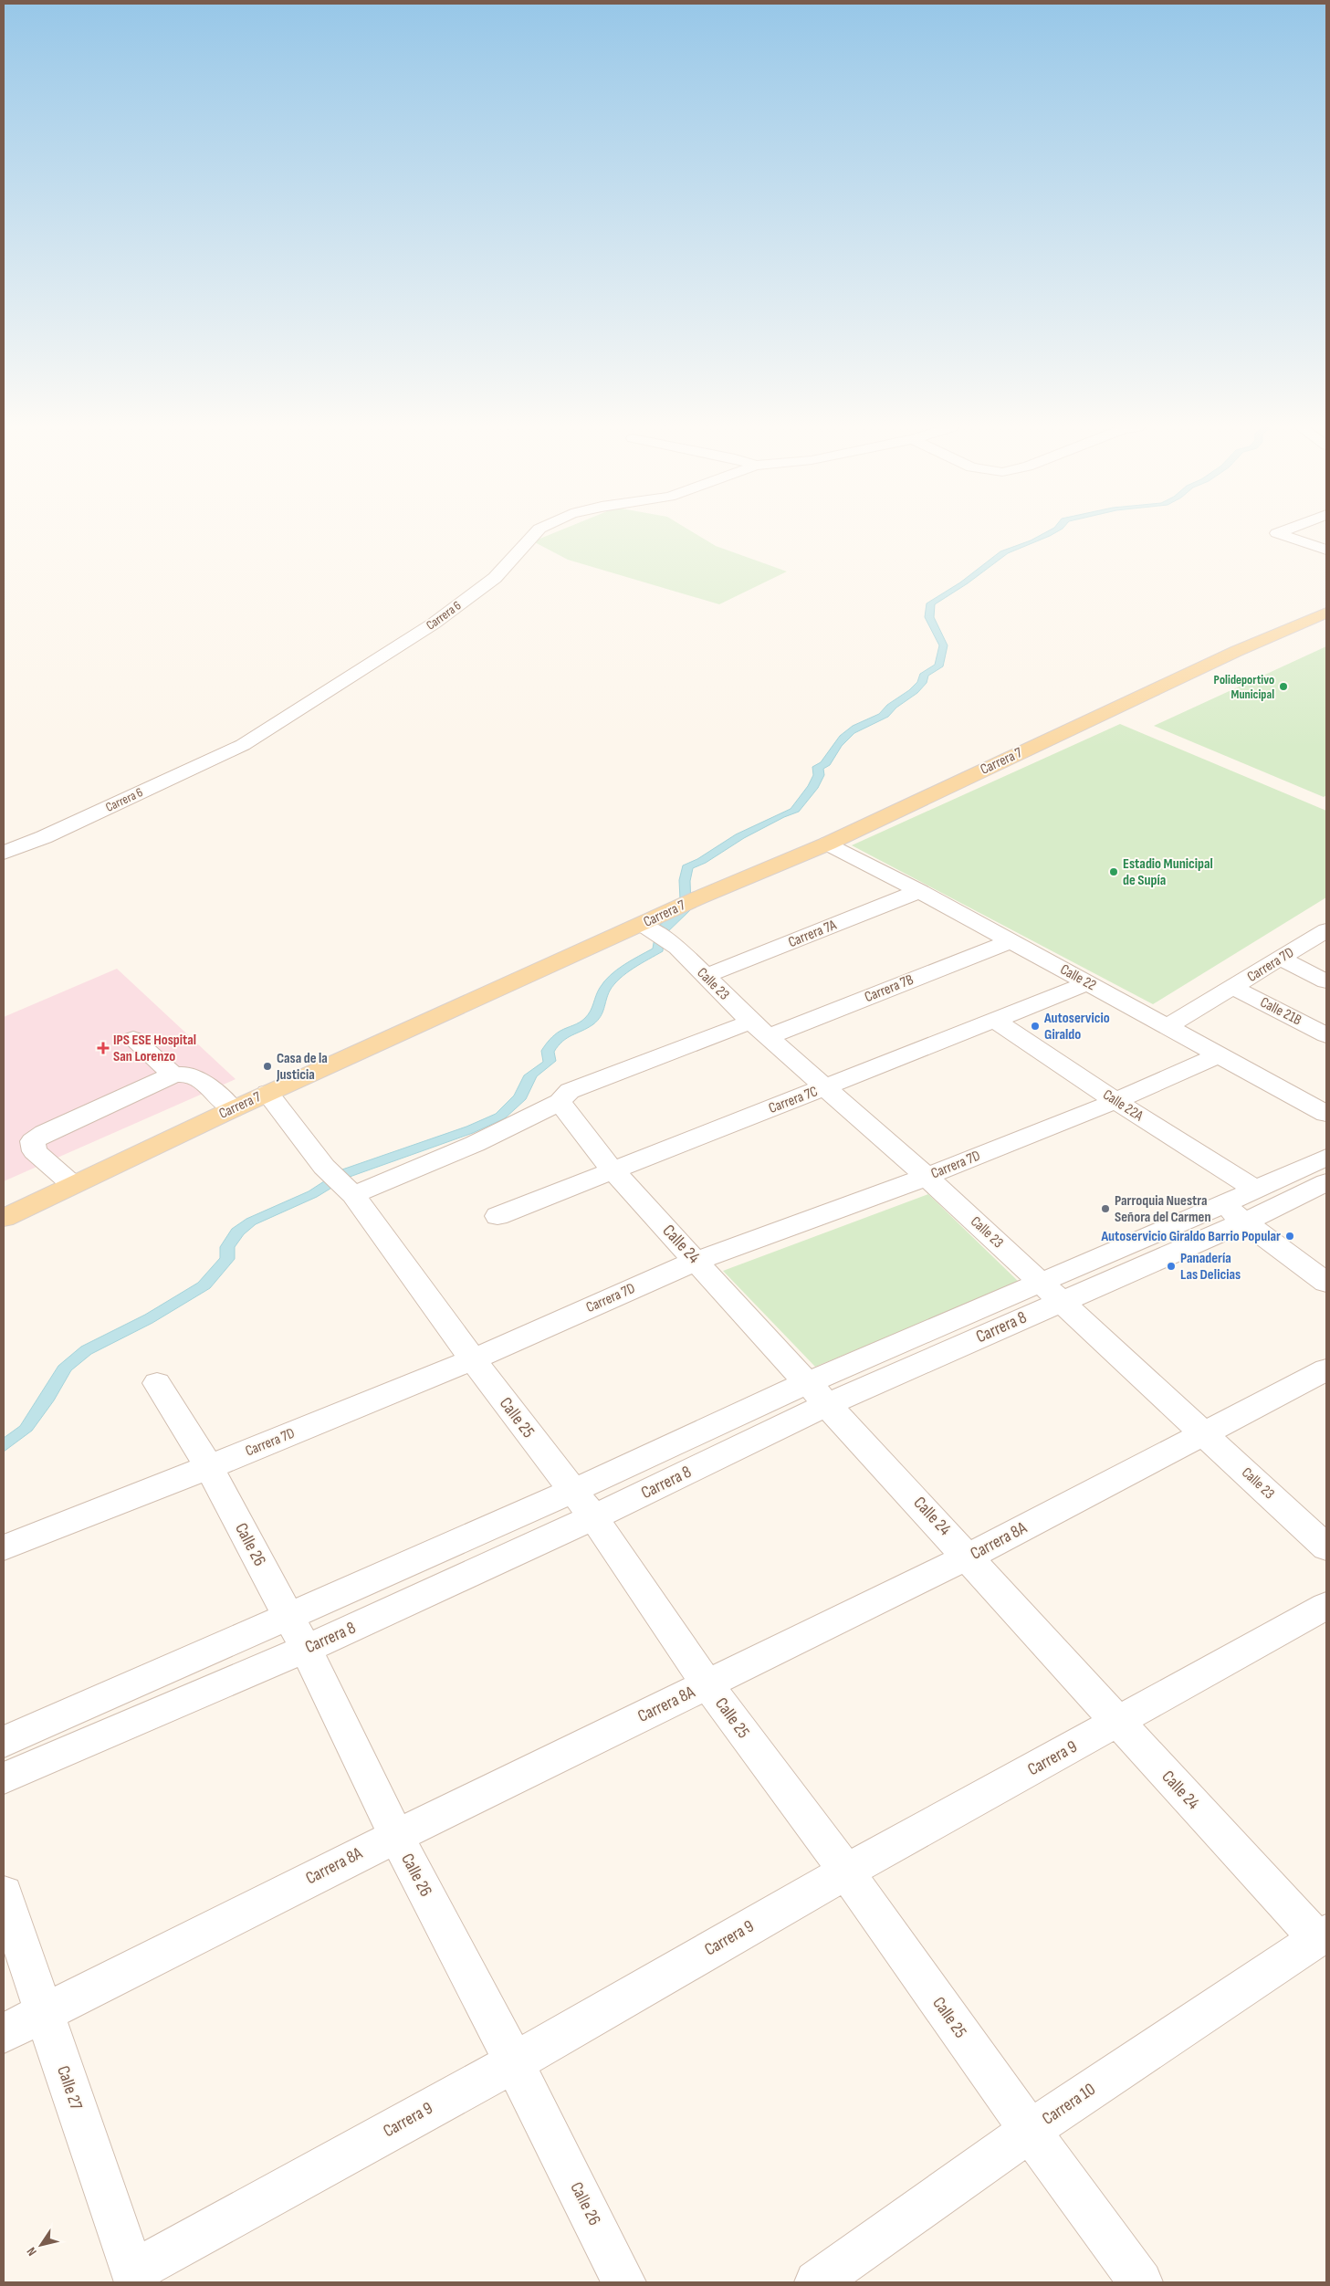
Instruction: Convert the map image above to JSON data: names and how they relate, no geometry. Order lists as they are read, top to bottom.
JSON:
{
  "streets": {
    "main road": ["Carrera 7"],
    "street": [
      "Carrera 6",
      "Carrera 7A",
      "Carrera 7D",
      "Calle 22",
      "Calle 23",
      "Carrera 7B",
      "Calle 21B",
      "Carrera 7C",
      "Calle 22A",
      "Calle 24",
      "Carrera 8",
      "Calle 25",
      "Carrera 8A",
      "Calle 26",
      "Carrera 9",
      "Calle 27",
      "Carrera 10"
    ]
  },
  "crossings": [
    ["Carrera 7", "Calle 22"],
    ["Carrera 7", "Calle 23"],
    ["Carrera 7", "Calle 25"],
    ["Carrera 7A", "Calle 22"],
    ["Carrera 7A", "Calle 23"],
    ["Carrera 7D", "Calle 22"],
    ["Carrera 7D", "Calle 23"],
    ["Carrera 7D", "Calle 21B"],
    ["Carrera 7D", "Calle 22A"],
    ["Carrera 7D", "Calle 24"],
    ["Carrera 7D", "Calle 25"],
    ["Carrera 7D", "Calle 26"],
    ["Calle 22", "Carrera 7B"],
    ["Calle 22", "Carrera 7C"],
    ["Calle 23", "Carrera 7B"],
    ["Calle 23", "Carrera 7C"],
    ["Calle 23", "Carrera 8"],
    ["Calle 23", "Carrera 8A"],
    ["Carrera 7B", "Calle 24"],
    ["Carrera 7B", "Calle 25"],
    ["Carrera 7C", "Calle 22A"],
    ["Carrera 7C", "Calle 24"],
    ["Calle 22A", "Carrera 8"],
    ["Calle 24", "Carrera 8"],
    ["Calle 24", "Carrera 8A"],
    ["Calle 24", "Carrera 9"],
    ["Calle 24", "Carrera 10"],
    ["Carrera 8", "Calle 25"],
    ["Carrera 8", "Calle 26"],
    ["Calle 25", "Carrera 8A"],
    ["Calle 25", "Carrera 9"],
    ["Calle 25", "Carrera 10"],
    ["Carrera 8A", "Calle 26"],
    ["Carrera 8A", "Calle 27"],
    ["Calle 26", "Carrera 9"],
    ["Carrera 9", "Calle 27"]
  ],
  "places": {
    "other": [
      "Polideportivo Municipal",
      "Estadio Municipal de Supía",
      "Autoservicio Giraldo",
      "Casa de la Justicia",
      "Parroquia Nuestra Señora del Carmen",
      "Autoservicio Giraldo Barrio Popular",
      "Panadería Las Delicias"
    ],
    "health": ["IPS ESE Hospital San Lorenzo"]
  },
  "north": "bottom left"
}
